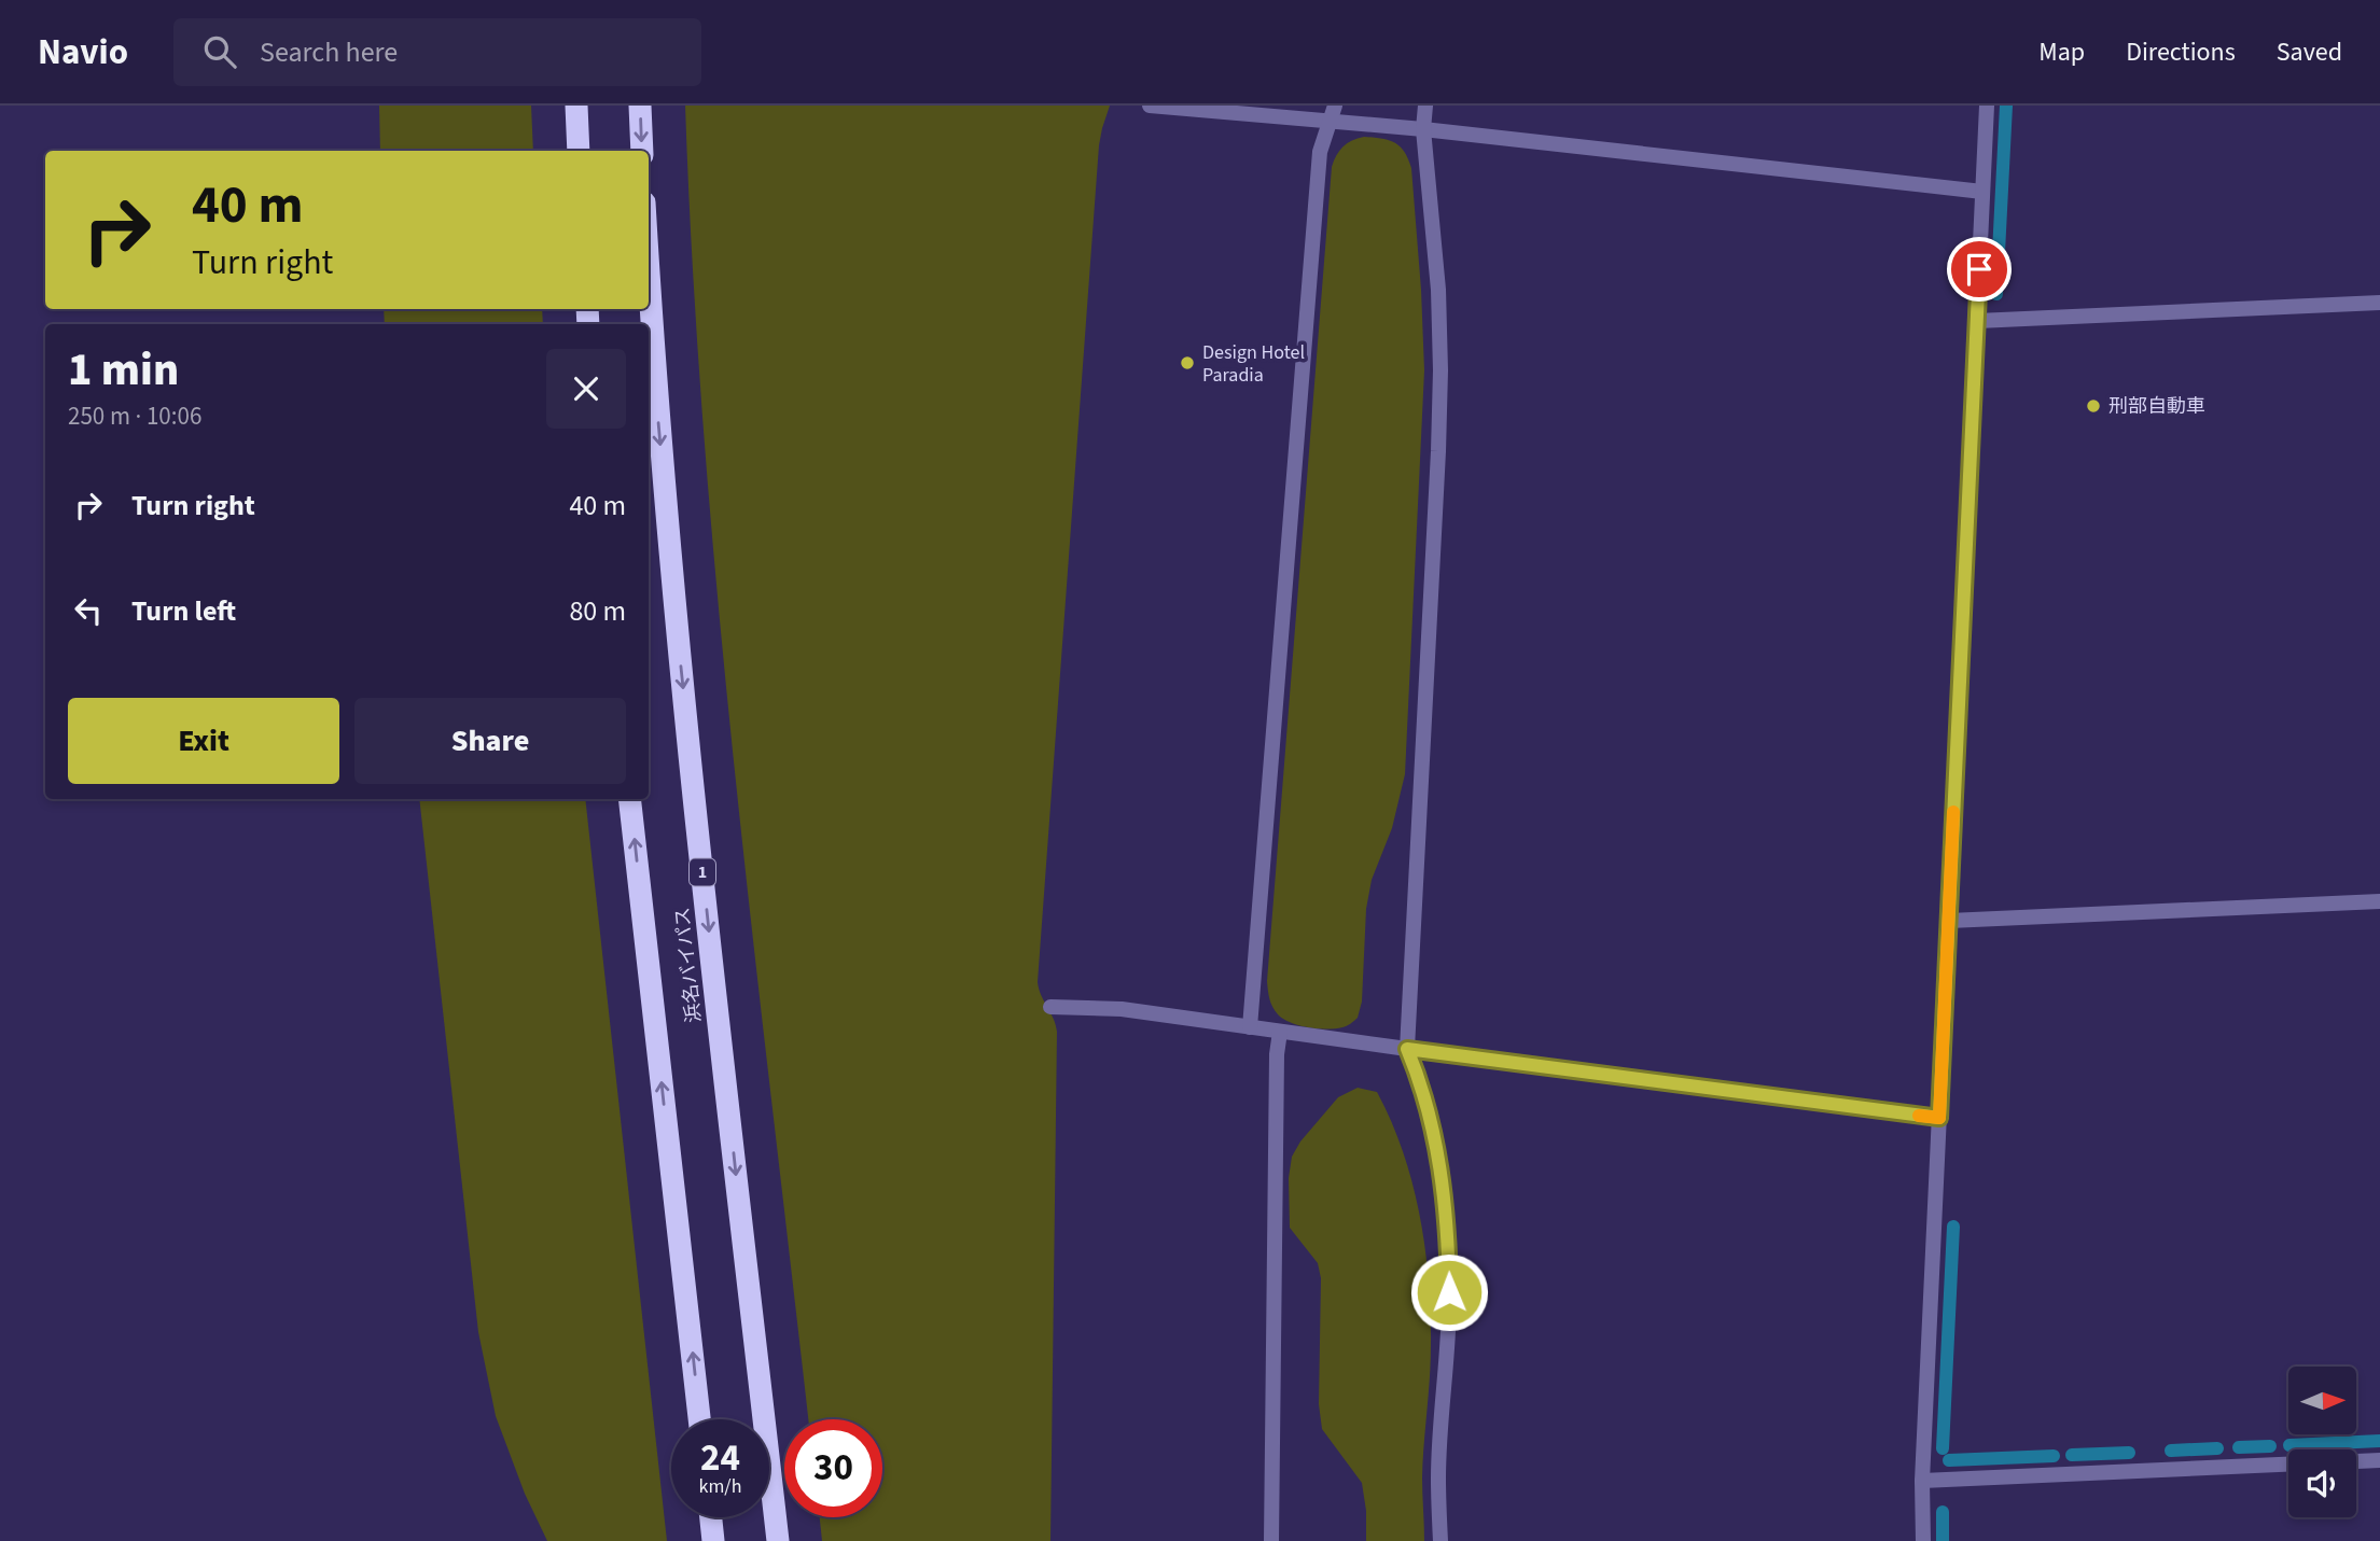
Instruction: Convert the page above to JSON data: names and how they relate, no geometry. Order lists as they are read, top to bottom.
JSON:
{
  "streets": {
    "highway": ["1", "浜名バイパス"]
  },
  "places": ["Design Hotel Paradia", "刑部自動車"],
  "north": "right",
  "page": {
    "header": "Navio",
    "search": "Search here",
    "nav": ["Map", "Directions", "Saved"],
    "turn": ["40 m", "Turn right"],
    "heading": ["1 min", "250 m · 10:06"],
    "list": [
      {
        "name": "Turn right",
        "value": "40 m"
      },
      {
        "name": "Turn left",
        "value": "80 m"
      }
    ],
    "buttons": ["Exit", "Share"],
    "speed": "24 km/h",
    "limit": "30"
  }
}
